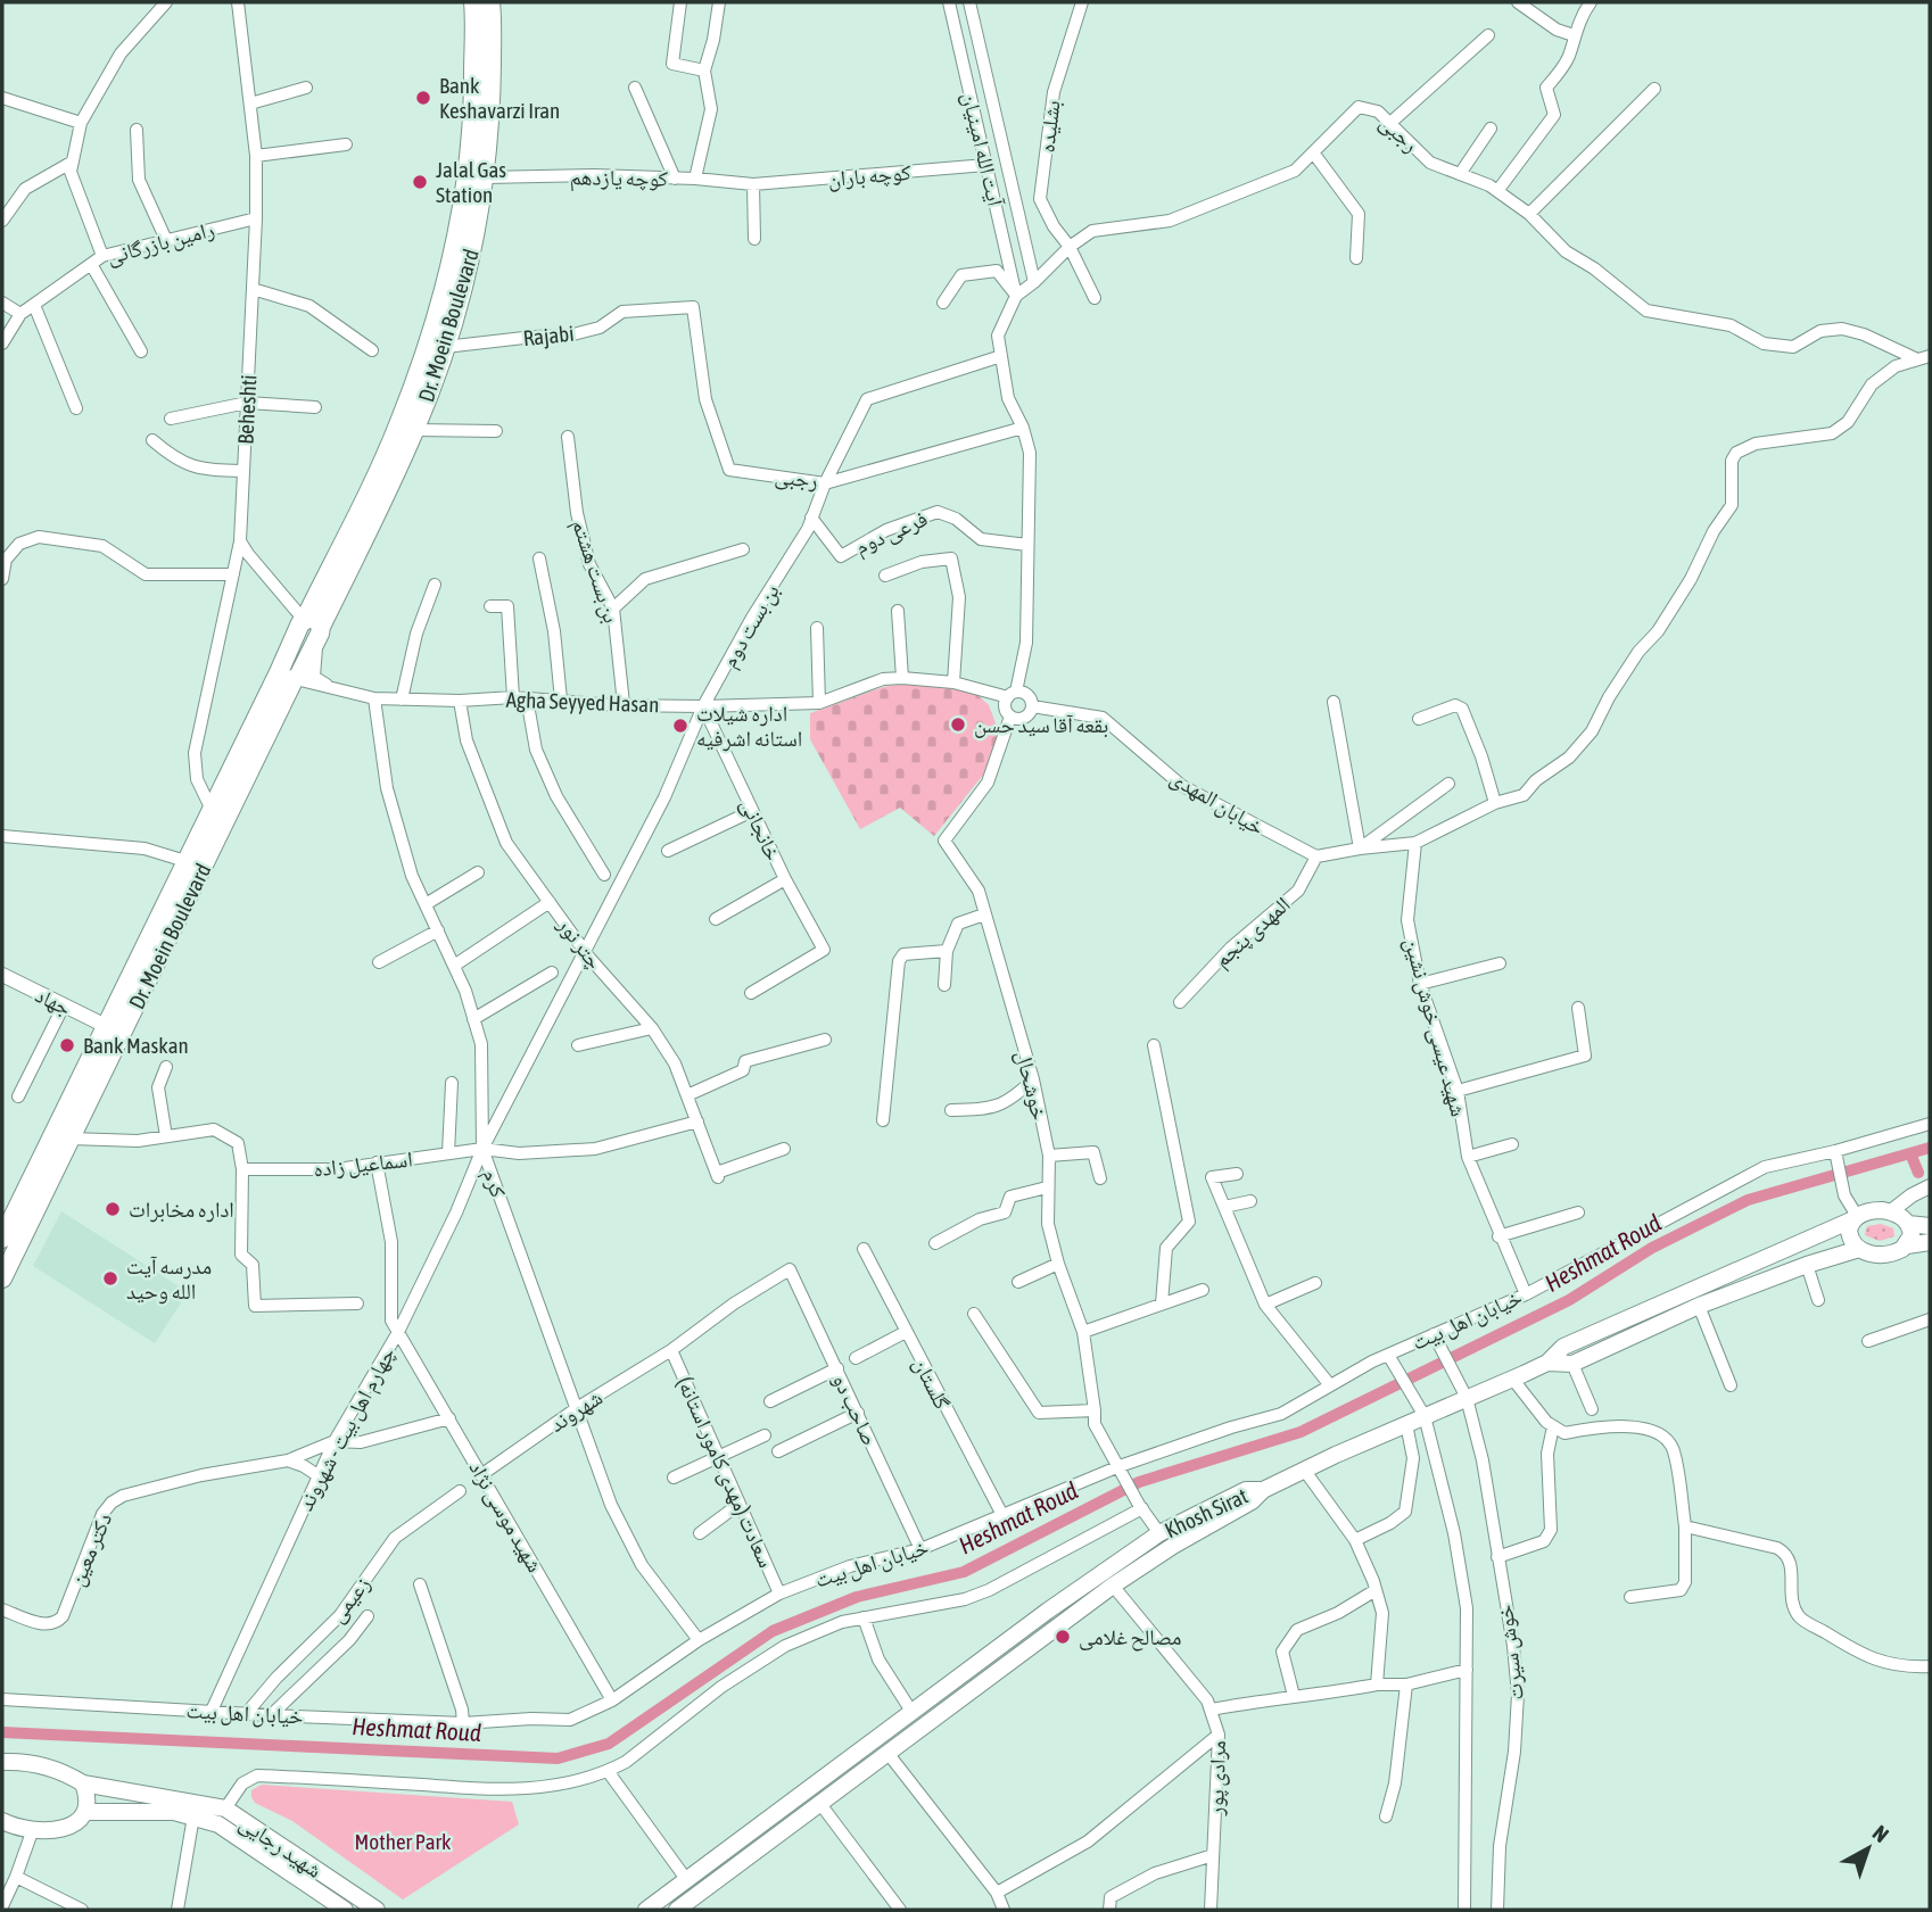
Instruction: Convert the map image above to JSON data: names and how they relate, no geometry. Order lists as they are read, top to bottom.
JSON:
{
  "streets": {
    "main road": ["Dr. Moein Boulevard", "Khosh Sirat", "شهید رجایی"],
    "street": [
      "بشلیده",
      "رجبی",
      "آیت الله امینیان",
      "کوچه باران",
      "کوچه یازدهم",
      "رامین بازرگانی",
      "Rajabi",
      "Beheshti",
      "فرعی دوم",
      "بن بست هشتم",
      "بن بست دوم",
      "Agha Seyyed Hasan",
      "خيابان المهدی",
      "خانجانی",
      "المهدی پنجم",
      "چتر نور",
      "جهاد",
      "شهید عیسی خوش نشین",
      "خوشحال",
      "اسماعیل زاده",
      "کرم",
      "خیابان اهل بیت",
      "گلستان",
      "صاحب دو",
      "شهروند",
      "چهارم اهل بیت - شهروند",
      "سعادت (مهدی کامور استانه)",
      "شهید موسی نژاد",
      "دکتر معین",
      "زعیمی",
      "خوش سیرت",
      "مرادی پور"
    ]
  },
  "crossings": [
    ["بشلیده", "رجبی"],
    ["رجبی", "آیت الله امینیان"],
    ["رجبی", "Rajabi"],
    ["رجبی", "فرعی دوم"],
    ["رجبی", "بن بست دوم"],
    ["رجبی", "Agha Seyyed Hasan"],
    ["رجبی", "خيابان المهدی"],
    ["رجبی", "خوشحال"],
    ["آیت الله امینیان", "کوچه باران"],
    ["کوچه باران", "کوچه یازدهم"],
    ["کوچه یازدهم", "Dr. Moein Boulevard"],
    ["رامین بازرگانی", "Beheshti"],
    ["Dr. Moein Boulevard", "Rajabi"],
    ["Dr. Moein Boulevard", "Beheshti"],
    ["Dr. Moein Boulevard", "Agha Seyyed Hasan"],
    ["Dr. Moein Boulevard", "جهاد"],
    ["Rajabi", "بن بست دوم"],
    ["فرعی دوم", "بن بست دوم"],
    ["بن بست هشتم", "Agha Seyyed Hasan"],
    ["بن بست دوم", "Agha Seyyed Hasan"],
    ["بن بست دوم", "خانجانی"],
    ["بن بست دوم", "چتر نور"],
    ["بن بست دوم", "اسماعیل زاده"],
    ["بن بست دوم", "کرم"],
    ["بن بست دوم", "چهارم اهل بیت - شهروند"],
    ["Agha Seyyed Hasan", "خيابان المهدی"],
    ["Agha Seyyed Hasan", "خانجانی"],
    ["Agha Seyyed Hasan", "چتر نور"],
    ["Agha Seyyed Hasan", "خوشحال"],
    ["Agha Seyyed Hasan", "کرم"],
    ["خيابان المهدی", "المهدی پنجم"],
    ["خيابان المهدی", "خوشحال"],
    ["چتر نور", "اسماعیل زاده"],
    ["شهید عیسی خوش نشین", "خیابان اهل بیت"],
    ["خوشحال", "خیابان اهل بیت"],
    ["خوشحال", "Khosh Sirat"],
    ["اسماعیل زاده", "کرم"],
    ["اسماعیل زاده", "چهارم اهل بیت - شهروند"],
    ["کرم", "خیابان اهل بیت"],
    ["کرم", "شهروند"],
    ["کرم", "چهارم اهل بیت - شهروند"],
    ["خیابان اهل بیت", "گلستان"],
    ["خیابان اهل بیت", "صاحب دو"],
    ["خیابان اهل بیت", "چهارم اهل بیت - شهروند"],
    ["خیابان اهل بیت", "سعادت (مهدی کامور استانه)"],
    ["خیابان اهل بیت", "شهید موسی نژاد"],
    ["خیابان اهل بیت", "زعیمی"],
    ["خیابان اهل بیت", "خوش سیرت"],
    ["صاحب دو", "شهروند"],
    ["شهروند", "سعادت (مهدی کامور استانه)"],
    ["شهروند", "شهید موسی نژاد"],
    ["چهارم اهل بیت - شهروند", "شهید موسی نژاد"],
    ["چهارم اهل بیت - شهروند", "دکتر معین"],
    ["Khosh Sirat", "مرادی پور"],
    ["شهید موسی نژاد", "دکتر معین"]
  ],
  "water": ["Heshmat Roud"],
  "parks": ["Mother Park"],
  "places": [
    "Bank Keshavarzi Iran",
    "Jalal Gas Station",
    "بقعه آقا سید حسن",
    "اداره شیلات استانه اشرفیه",
    "Bank Maskan",
    "اداره مخابرات",
    "مدرسه آیت الله وحید",
    "مصالح غلامی"
  ],
  "north": "top right"
}
